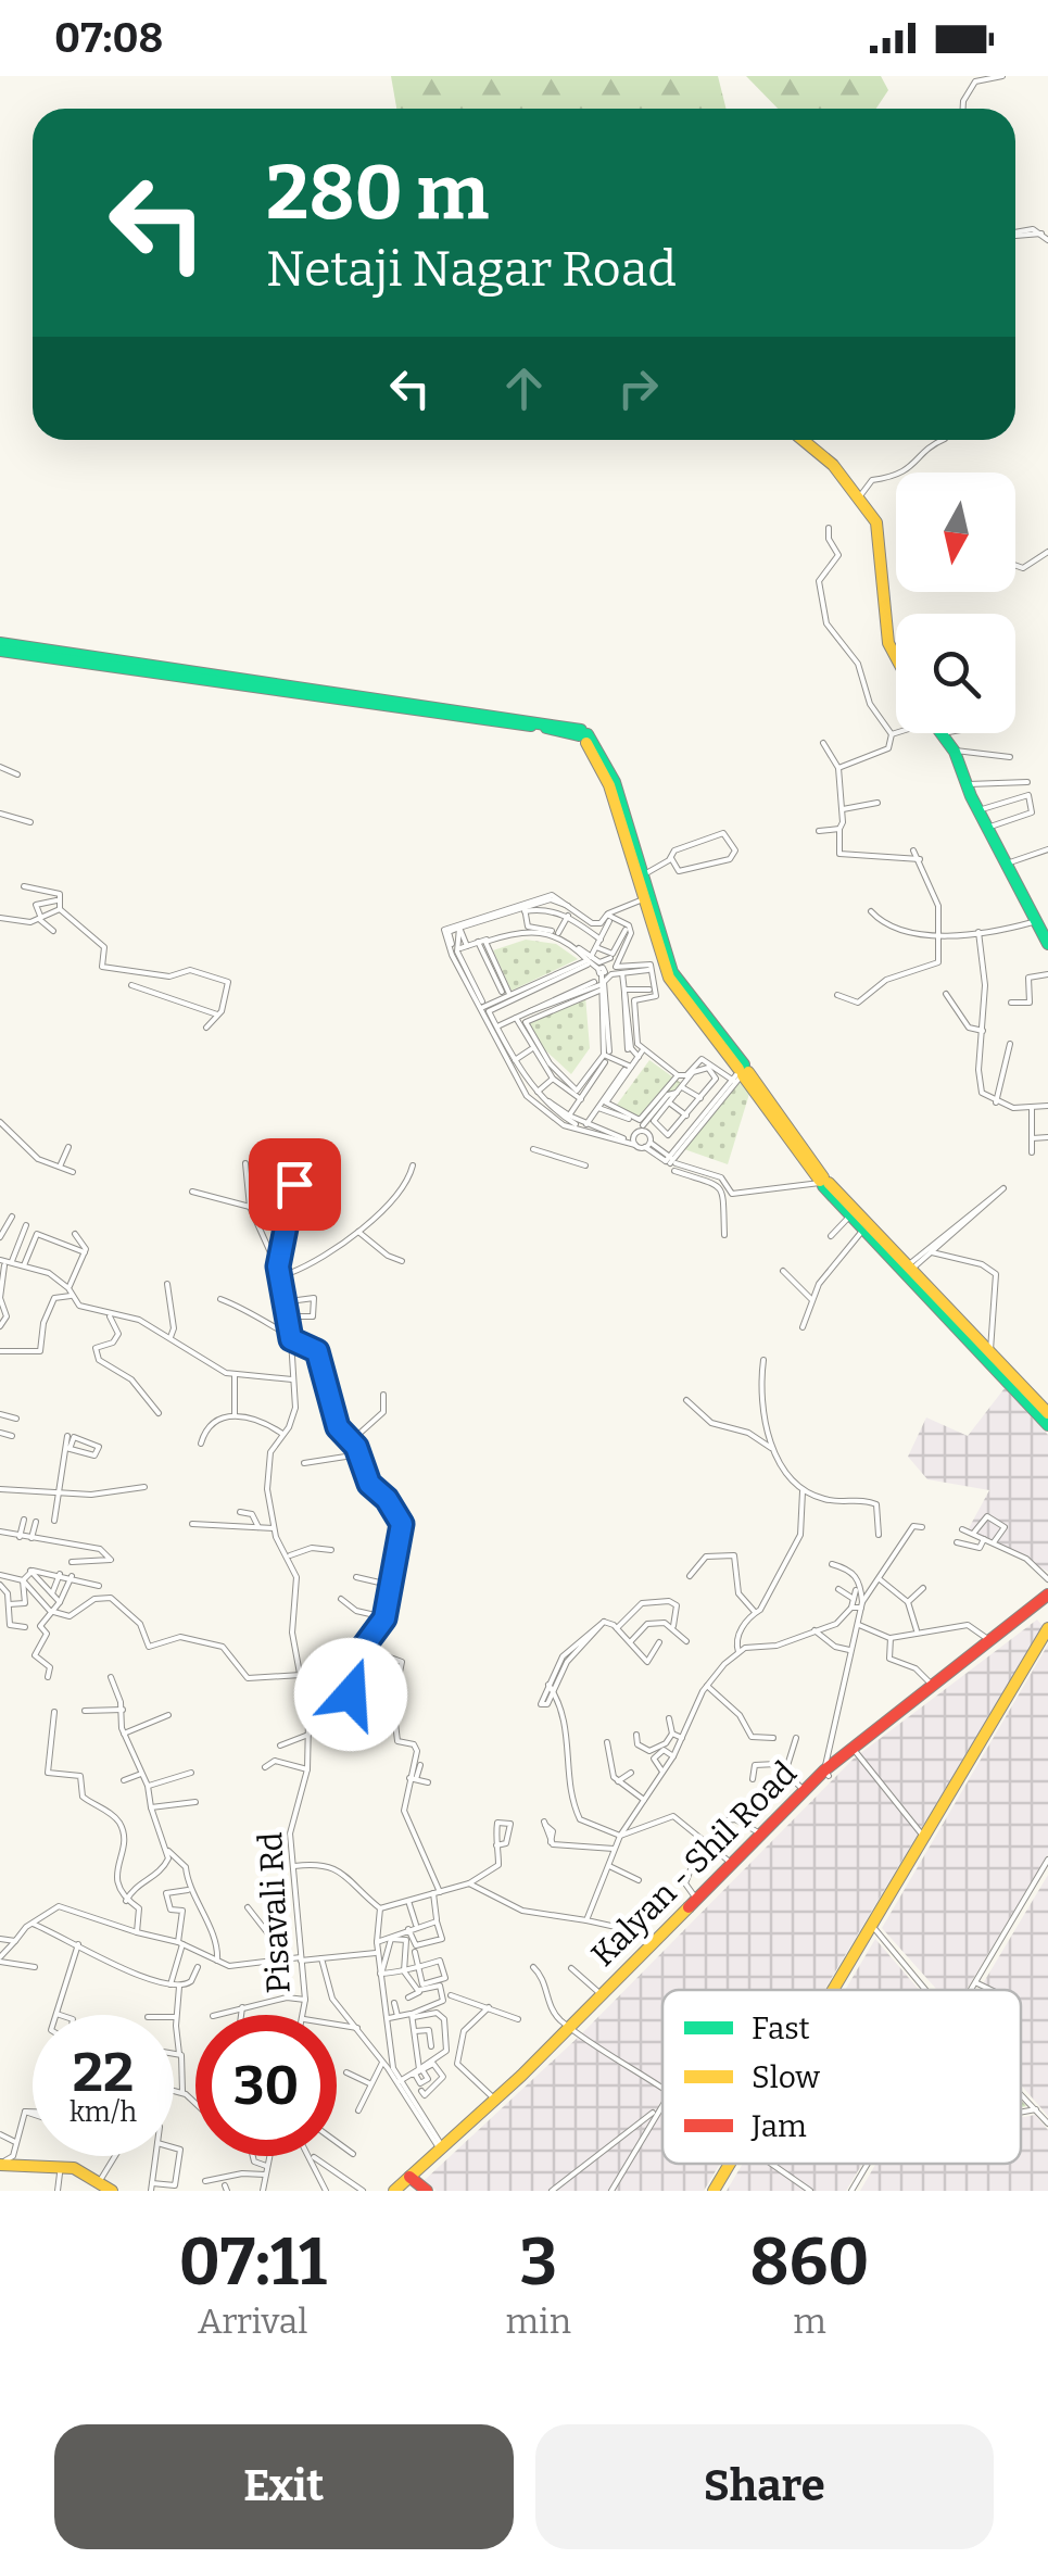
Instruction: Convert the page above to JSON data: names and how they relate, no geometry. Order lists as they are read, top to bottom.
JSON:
{
  "streets": {
    "street": ["Kalyan - Shil Road", "Pisavali Rd"]
  },
  "legend": ["Fast", "Slow", "Jam"],
  "north": "bottom",
  "page": {
    "status": "07:08",
    "turn": ["280 m", "Netaji Nagar Road"],
    "speed": "22 km/h",
    "limit": "30",
    "eta": [
      "07:11",
      "Arrival",
      "3",
      "min",
      "860",
      "m"
    ],
    "buttons": ["Exit", "Share"]
  }
}
